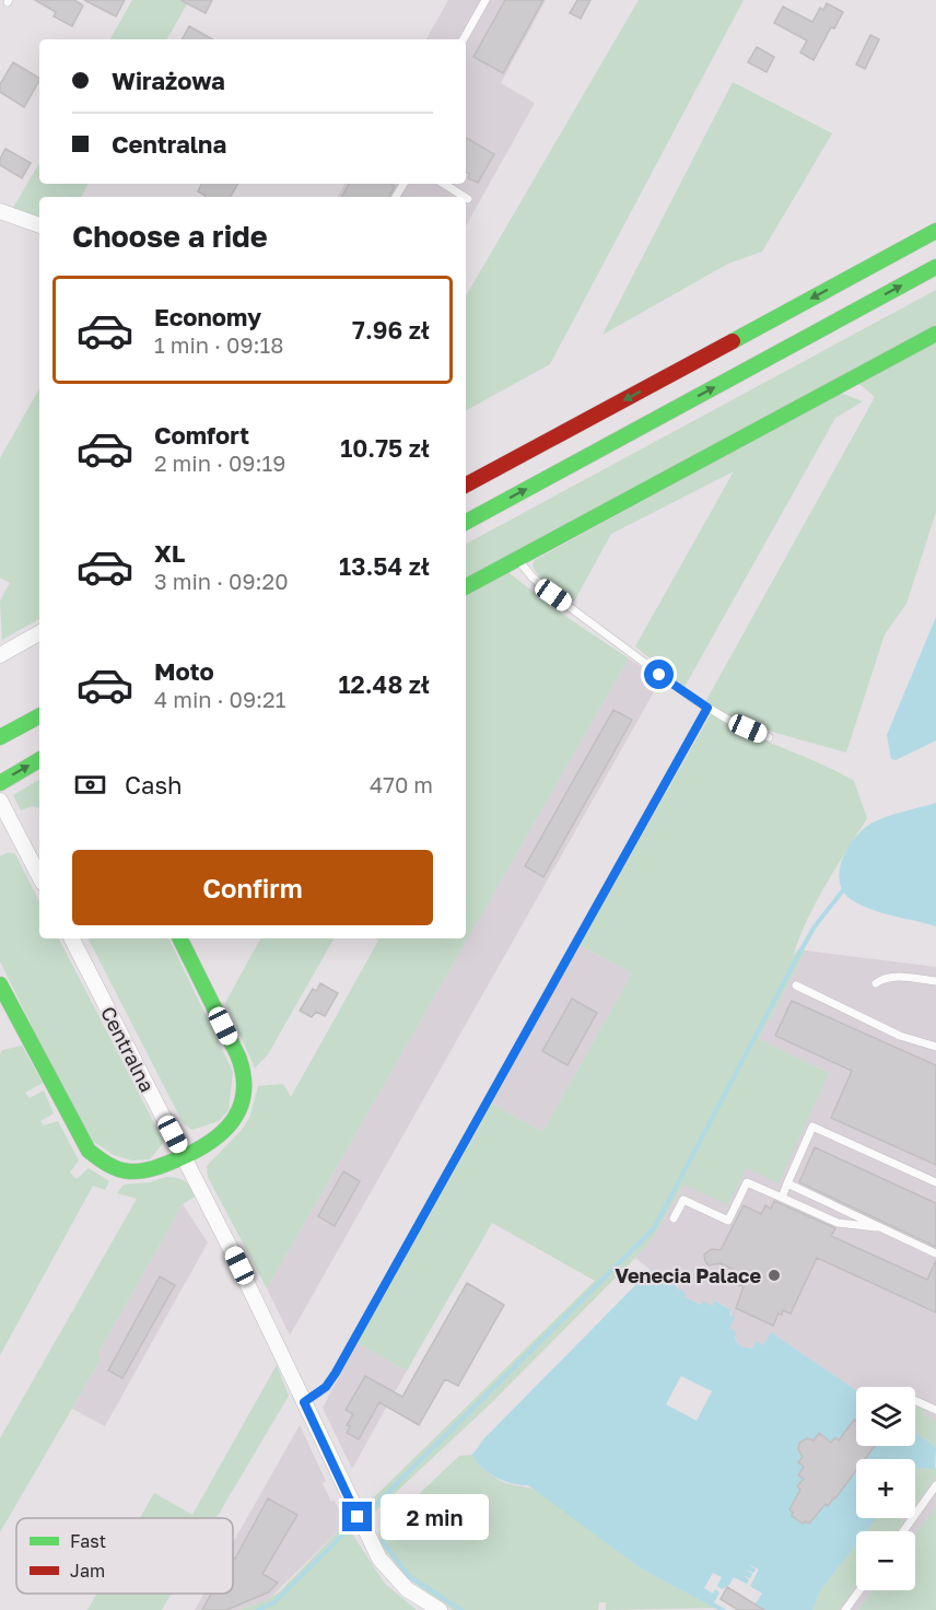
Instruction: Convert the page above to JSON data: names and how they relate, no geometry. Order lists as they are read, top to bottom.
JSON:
{
  "streets": {
    "street": ["Centralna"]
  },
  "places": ["Venecia Palace"],
  "legend": ["Fast", "Jam"],
  "page": {
    "banner": ["Wirażowa", "Centralna"],
    "heading": "Choose a ride",
    "list": [
      {
        "name": "Economy",
        "note": "1 min · 09:18",
        "value": "7.96 zł"
      },
      {
        "name": "Comfort",
        "note": "2 min · 09:19",
        "value": "10.75 zł"
      },
      {
        "name": "XL",
        "note": "3 min · 09:20",
        "value": "13.54 zł"
      },
      {
        "name": "Moto",
        "note": "4 min · 09:21",
        "value": "12.48 zł"
      }
    ],
    "pay": ["Cash", "470 m"],
    "buttons": "Confirm",
    "map_buttons": ["+", "−"],
    "bubble": "2 min"
  }
}
